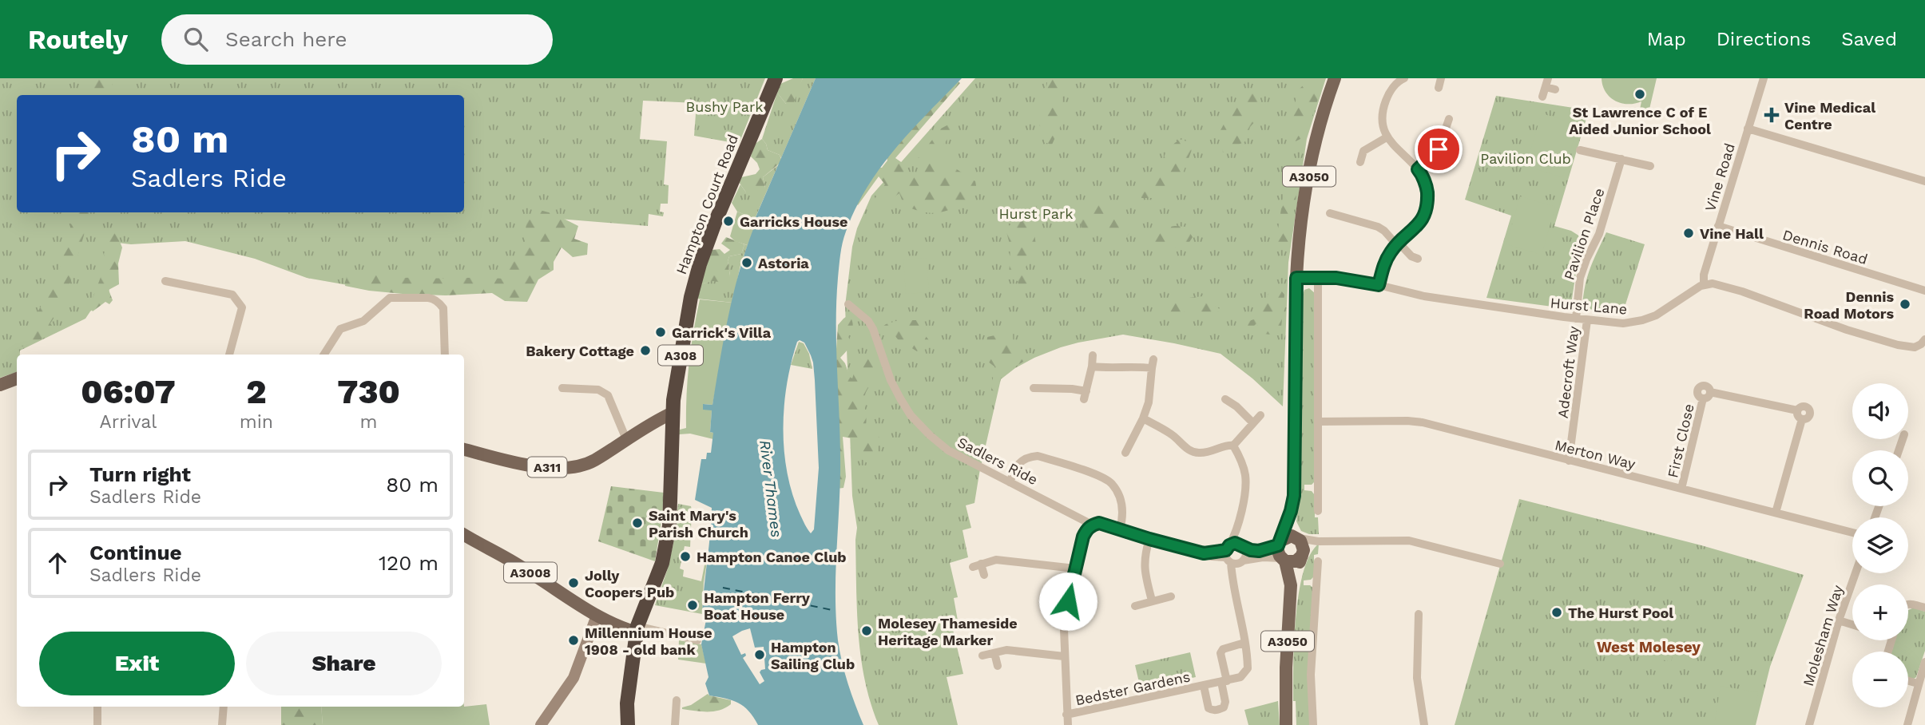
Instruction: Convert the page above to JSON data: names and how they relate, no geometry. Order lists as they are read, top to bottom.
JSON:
{
  "streets": {
    "highway": ["Hampton Court Road", "A308"],
    "main road": ["A3050", "A311", "A3008"],
    "street": [
      "Vine Road",
      "Pavilion Place",
      "Dennis Road",
      "Hurst Lane",
      "Adecroft Way",
      "First Close",
      "Merton Way",
      "Sadlers Ride",
      "Molesham Way",
      "Bedster Gardens"
    ]
  },
  "crossings": [
    ["A3050", "Hurst Lane"],
    ["A3050", "Sadlers Ride"],
    ["Vine Road", "Dennis Road"],
    ["Vine Road", "Hurst Lane"],
    ["Hampton Court Road", "A308"],
    ["Hampton Court Road", "A311"],
    ["Pavilion Place", "Hurst Lane"],
    ["Hurst Lane", "Adecroft Way"],
    ["A308", "A311"],
    ["A308", "A3008"],
    ["Adecroft Way", "Merton Way"],
    ["First Close", "Merton Way"],
    ["Sadlers Ride", "Bedster Gardens"]
  ],
  "districts": ["West Molesey"],
  "water": ["River Thames"],
  "parks": ["Bushy Park", "Pavilion Club", "Hurst Park"],
  "places": {
    "other": [
      "St Lawrence C of E Aided Junior School",
      "Garricks House",
      "Vine Hall",
      "Astoria",
      "Dennis Road Motors",
      "Garrick's Villa",
      "Bakery Cottage",
      "Saint Mary's Parish Church",
      "Hampton Canoe Club",
      "Jolly Coopers Pub",
      "Hampton Ferry Boat House",
      "The Hurst Pool",
      "Molesey Thameside Heritage Marker",
      "Millennium House 1908 - old bank",
      "Hampton Sailing Club"
    ],
    "health": ["Vine Medical Centre"]
  },
  "page": {
    "header": "Routely",
    "search": "Search here",
    "nav": ["Map", "Directions", "Saved"],
    "turn": ["80 m", "Sadlers Ride"],
    "eta": [
      "06:07",
      "Arrival",
      "2",
      "min",
      "730",
      "m"
    ],
    "map_buttons": ["+", "−"],
    "list": [
      {
        "name": "Turn right",
        "note": "Sadlers Ride",
        "value": "80 m"
      },
      {
        "name": "Continue",
        "note": "Sadlers Ride",
        "value": "120 m"
      }
    ],
    "buttons": ["Exit", "Share"]
  }
}
